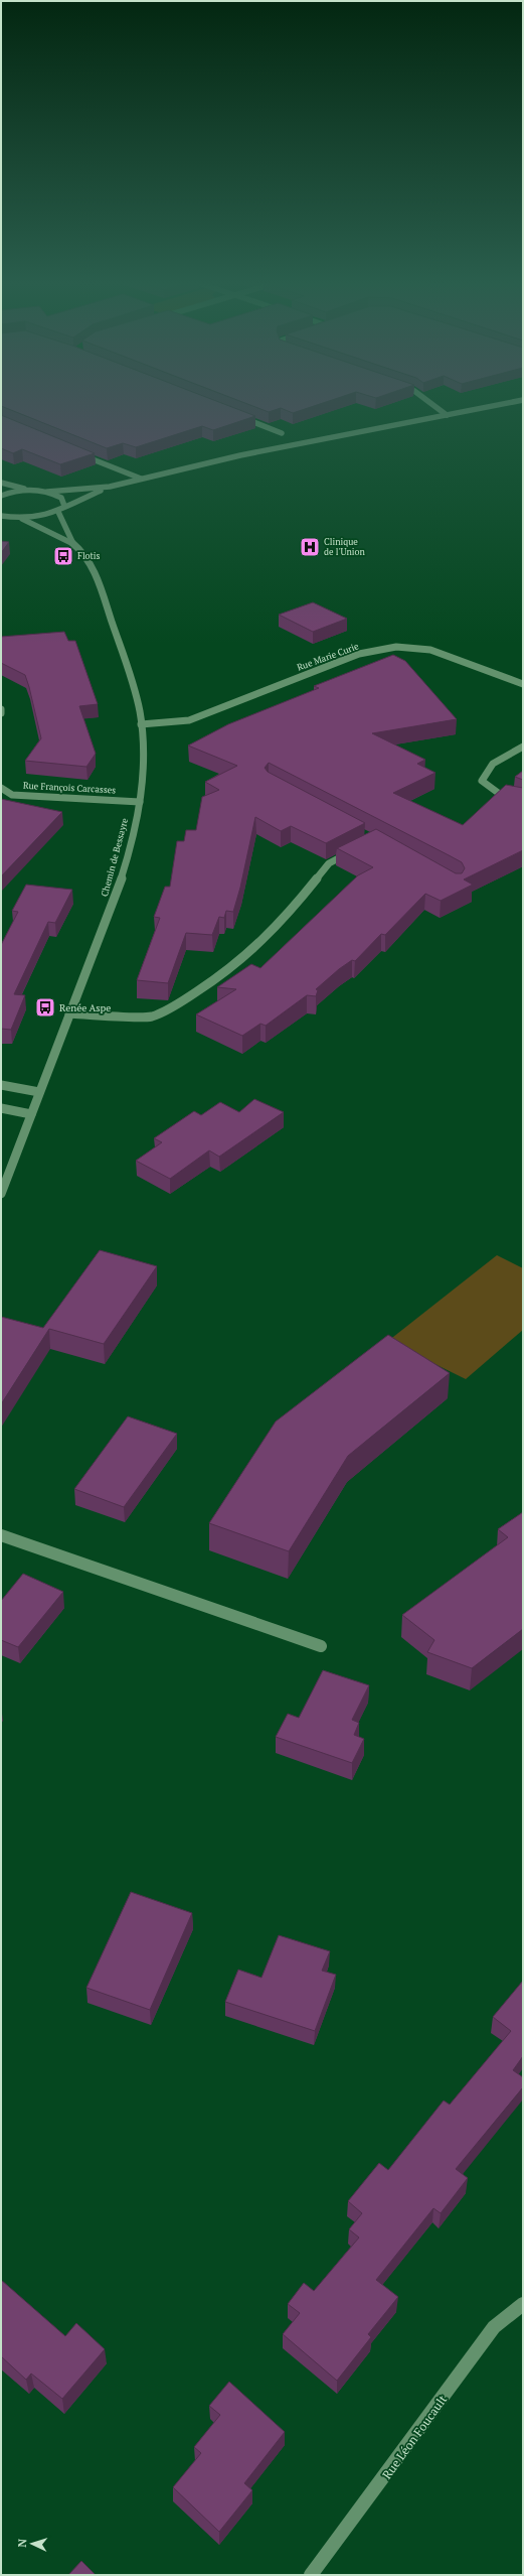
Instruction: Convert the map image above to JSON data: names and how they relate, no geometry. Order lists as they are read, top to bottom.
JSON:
{
  "streets": {
    "street": [
      "Rue Marie Curie",
      "Rue François Carcasses",
      "Chemin de Bessayre",
      "Rue Léon Foucault"
    ]
  },
  "crossings": [
    ["Rue Marie Curie", "Chemin de Bessayre"],
    ["Rue François Carcasses", "Chemin de Bessayre"]
  ],
  "places": {
    "hospital": ["Clinique de l'Union"],
    "bus stop": ["Flotis", "Renée Aspe"]
  },
  "north": "left"
}
